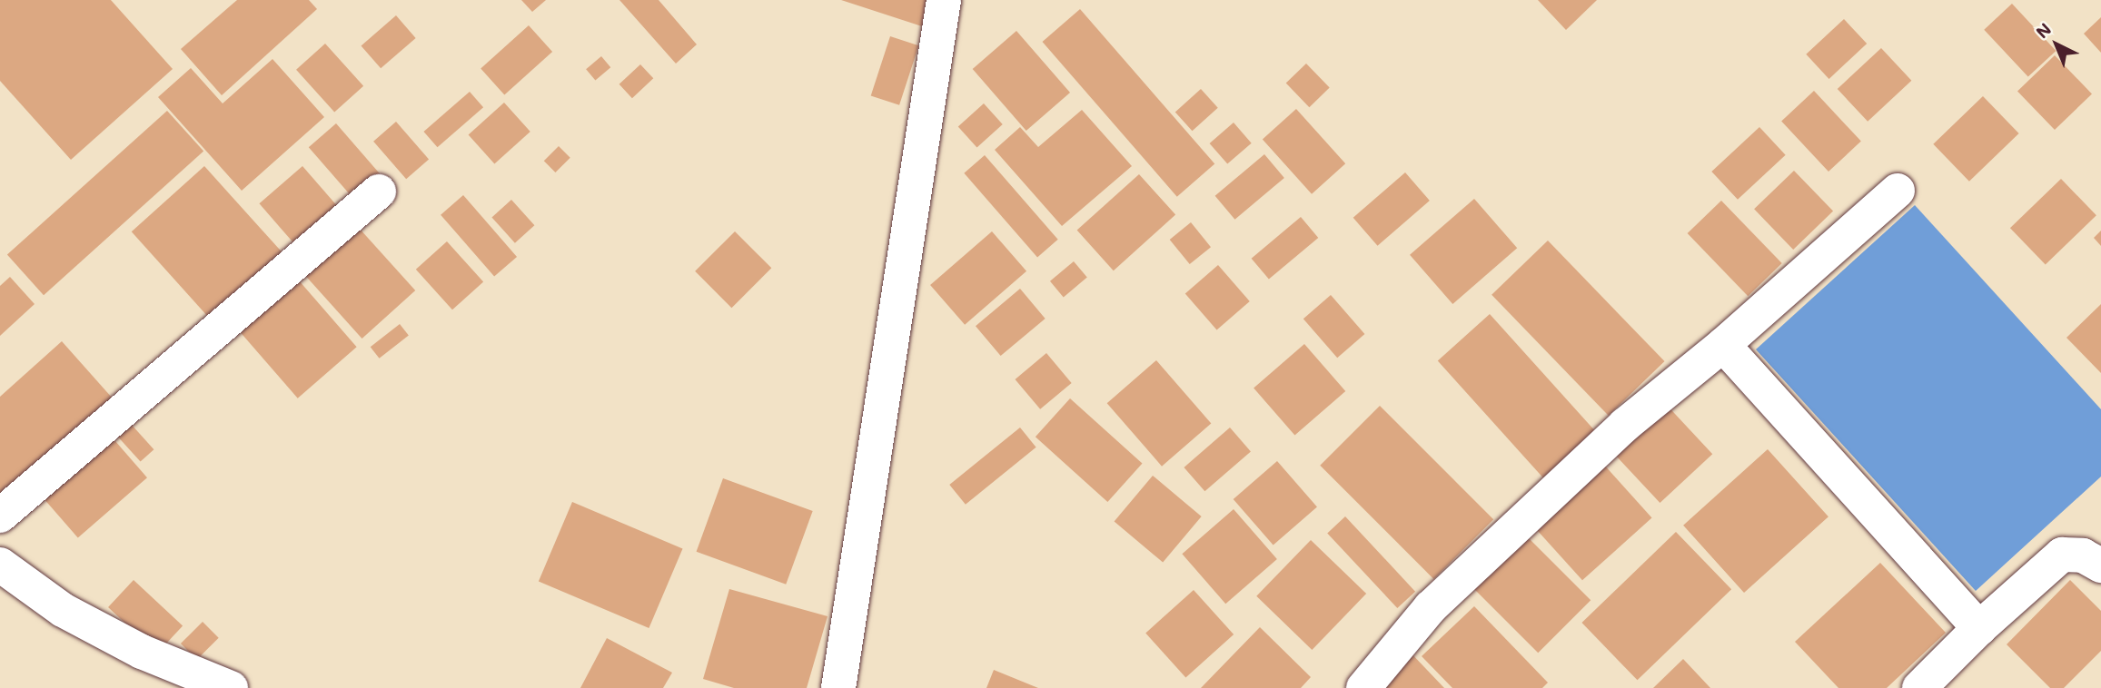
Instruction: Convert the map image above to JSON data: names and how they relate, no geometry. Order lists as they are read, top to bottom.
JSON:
{
  "north": "top left"
}
